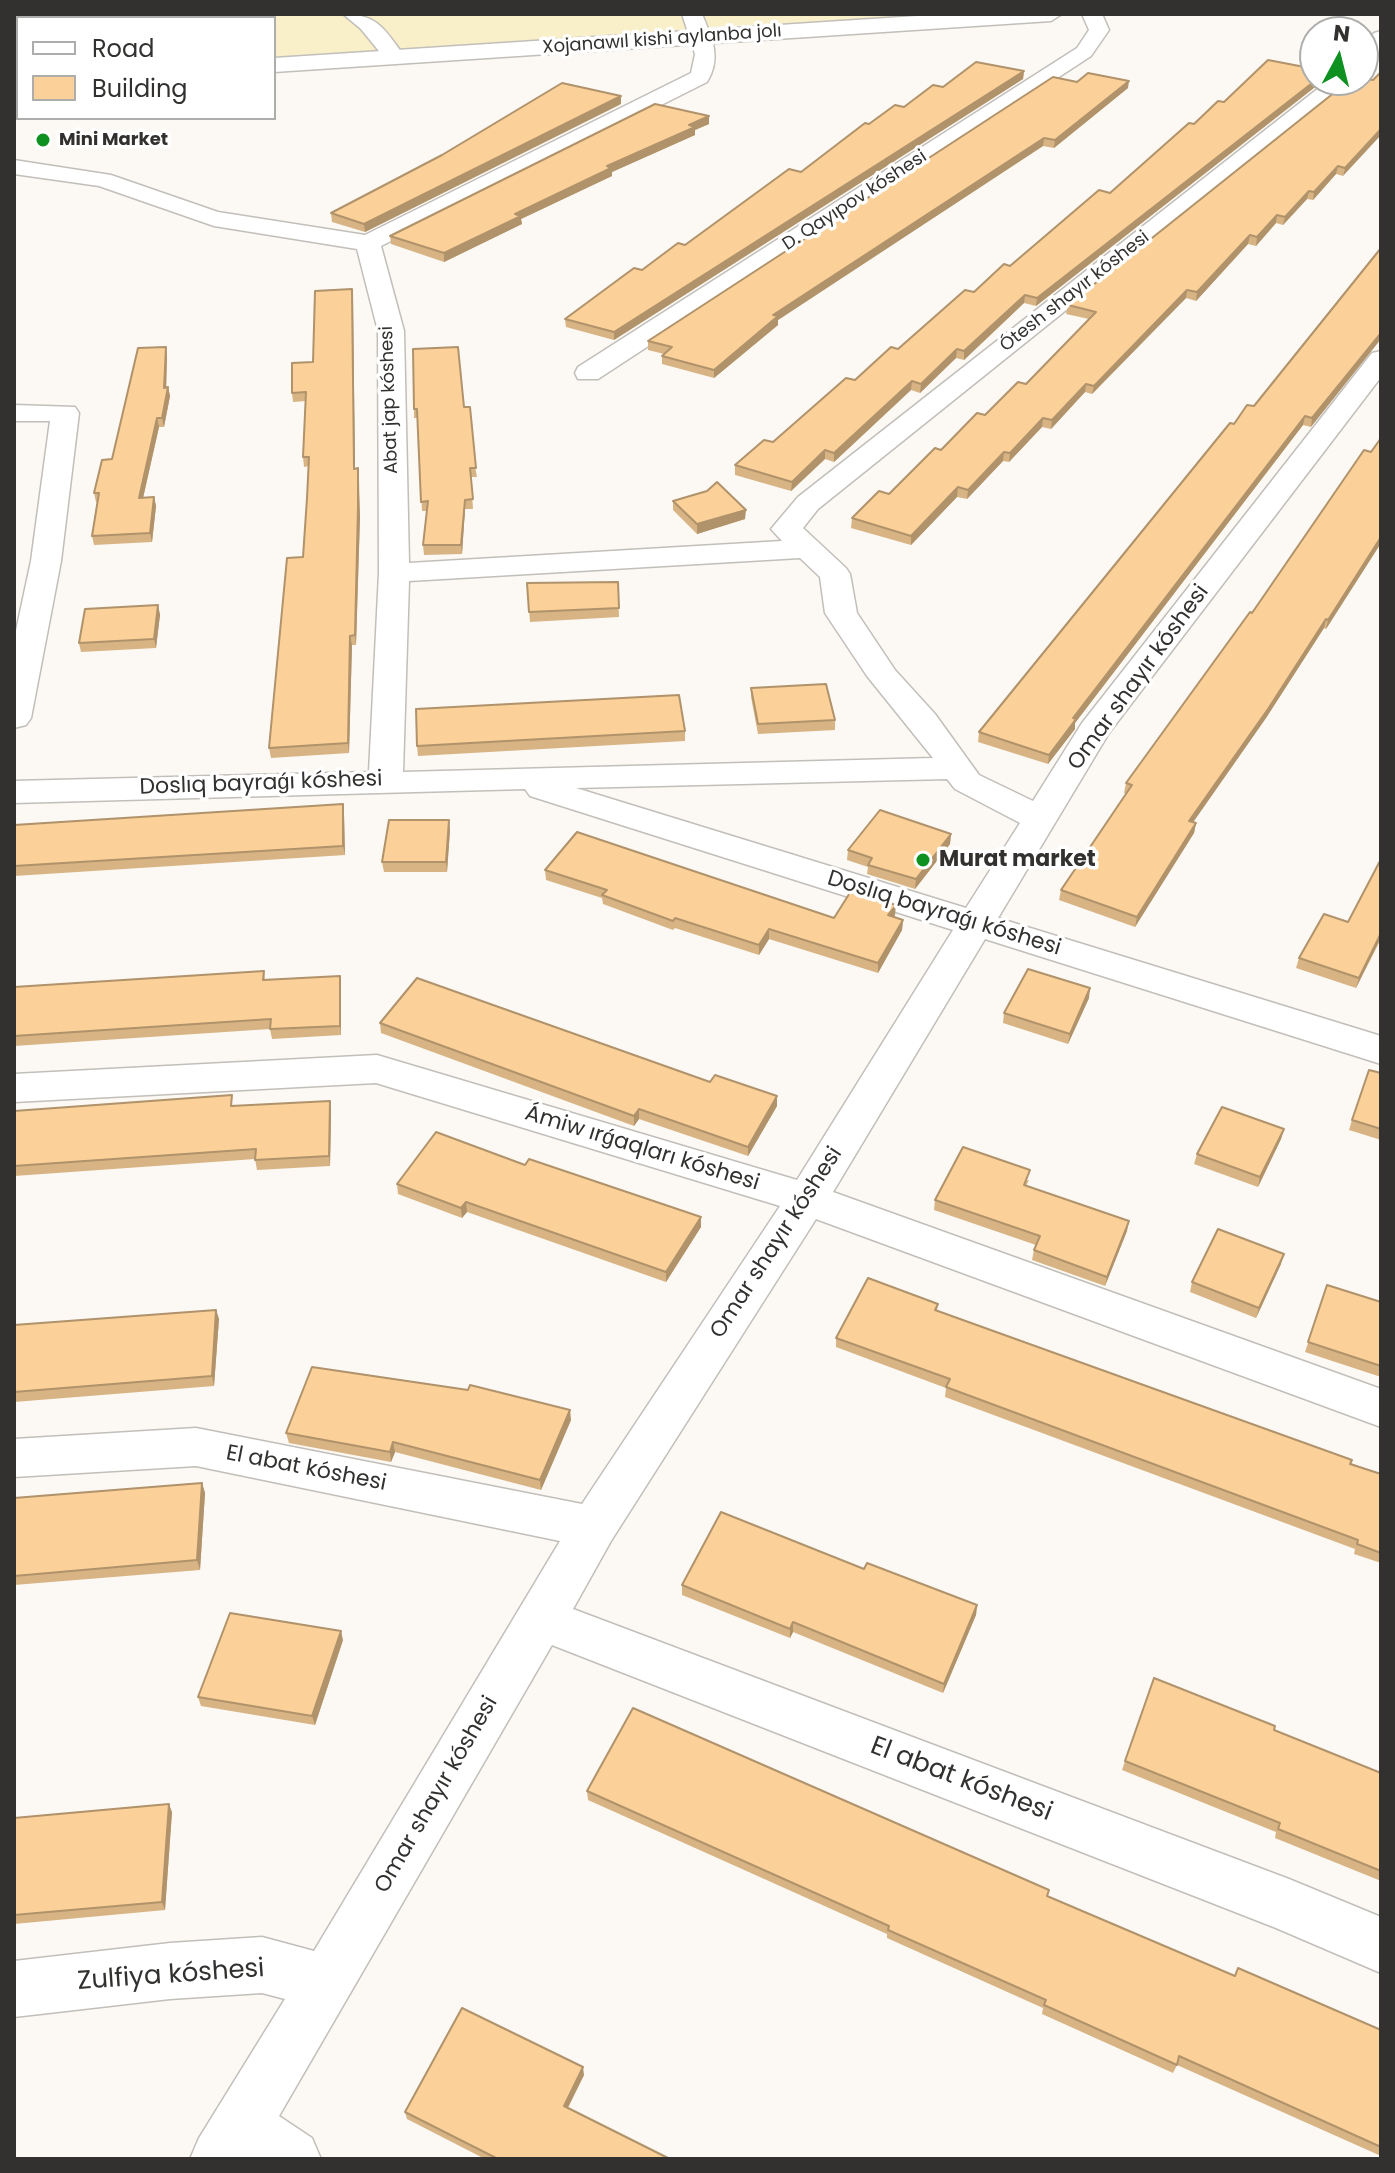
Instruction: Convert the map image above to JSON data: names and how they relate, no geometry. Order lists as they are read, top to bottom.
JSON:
{
  "streets": {
    "main road": ["Xojanawıl kishi aylanba jolı"],
    "street": [
      "D. Qayıpov kóshesi",
      "Ótesh shayır kóshesi",
      "Abat jap kóshesi",
      "Omar shayır kóshesi",
      "Doslıq bayraǵı kóshesi",
      "Ámiw ırǵaqları kóshesi",
      "El abat kóshesi",
      "Zulfiya kóshesi"
    ]
  },
  "crossings": [
    ["Abat jap kóshesi", "Doslıq bayraǵı kóshesi"],
    ["Omar shayır kóshesi", "Doslıq bayraǵı kóshesi"],
    ["Omar shayır kóshesi", "Ámiw ırǵaqları kóshesi"],
    ["Omar shayır kóshesi", "El abat kóshesi"],
    ["Omar shayır kóshesi", "Zulfiya kóshesi"]
  ],
  "places": ["Mini Market", "Murat market"],
  "legend": ["Road", "Building"],
  "north": "top"
}
